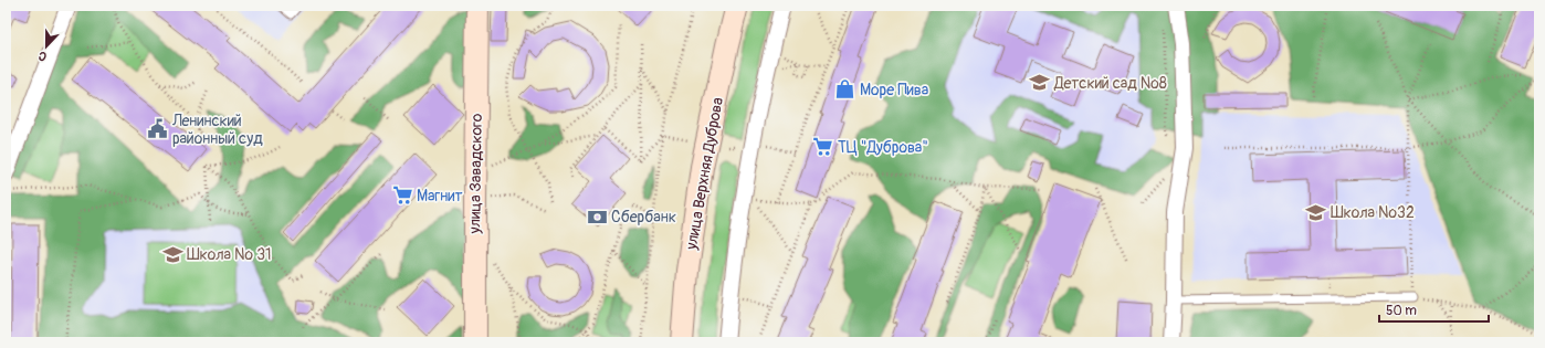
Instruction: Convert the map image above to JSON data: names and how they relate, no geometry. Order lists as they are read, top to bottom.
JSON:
{
  "streets": {
    "street": ["улица Завадского", "улица Верхняя Дуброва"]
  },
  "places": {
    "school or university": ["Детский сад №8", "Школа №32", "Школа № 31"],
    "shop": ["Море Пива"],
    "public building": ["Ленинский районный суд"],
    "supermarket": ["ТЦ \"Дуброва\"", "Магнит"],
    "bank": ["Сбербанк"]
  },
  "scale_bar": "50 m",
  "north": "bottom"
}
